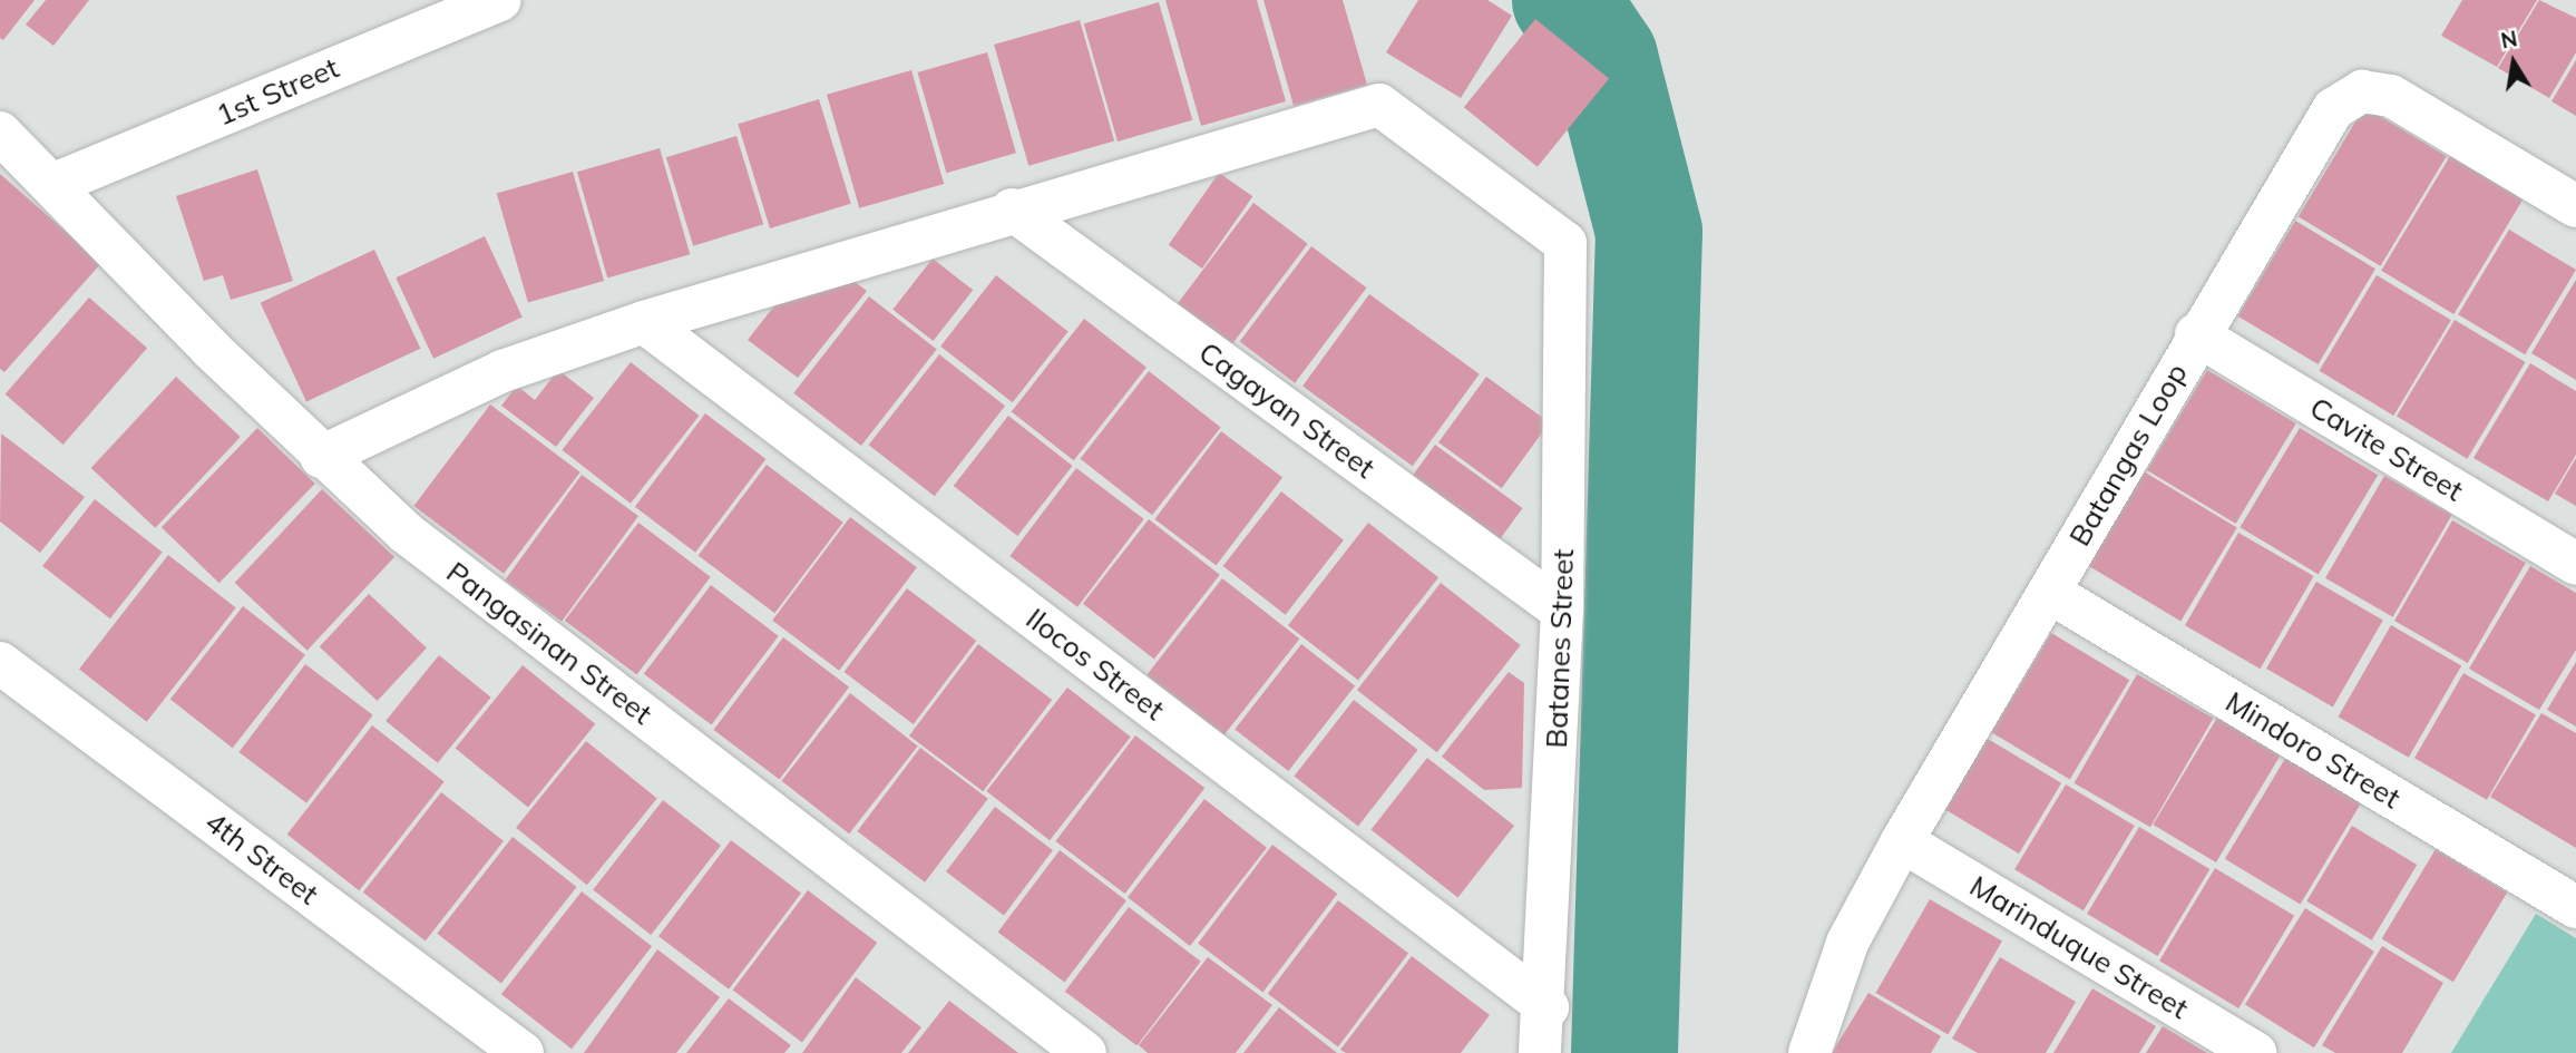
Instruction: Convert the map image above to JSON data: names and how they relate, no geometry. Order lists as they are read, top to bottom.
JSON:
{
  "streets": {
    "street": [
      "1st Street",
      "Cagayan Street",
      "Cavite Street",
      "Batangas Loop",
      "Pangasinan Street",
      "Batanes Street",
      "Ilocos Street",
      "Mindoro Street",
      "4th Street",
      "Marinduque Street"
    ]
  },
  "crossings": [
    ["1st Street", "Pangasinan Street"],
    ["Cagayan Street", "Batanes Street"],
    ["Cavite Street", "Batangas Loop"],
    ["Batangas Loop", "Mindoro Street"],
    ["Batangas Loop", "Marinduque Street"],
    ["Batanes Street", "Ilocos Street"]
  ],
  "north": "top"
}
